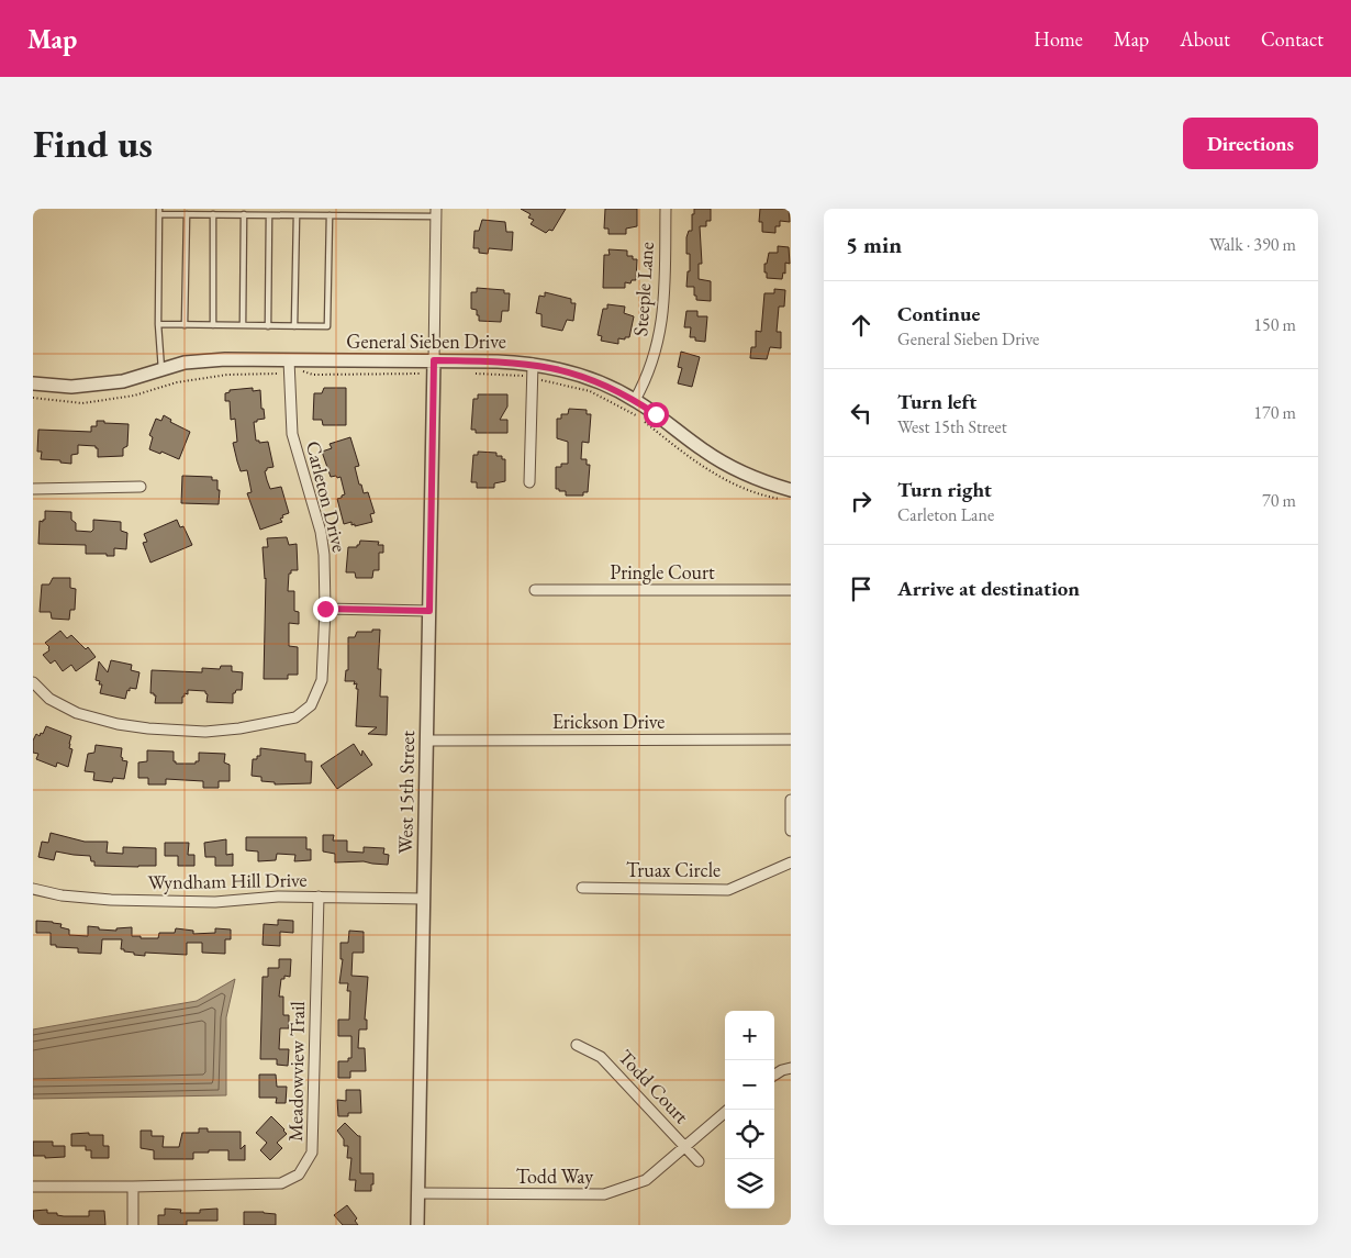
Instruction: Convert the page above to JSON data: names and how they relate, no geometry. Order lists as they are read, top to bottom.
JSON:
{
  "streets": {
    "street": [
      "Steeple Lane",
      "General Sieben Drive",
      "Carleton Drive",
      "Pringle Court",
      "Erickson Drive",
      "West 15th Street",
      "Truax Circle",
      "Wyndham Hill Drive",
      "Meadowview Trail",
      "Todd Court",
      "Todd Way"
    ]
  },
  "crossings": [
    ["Steeple Lane", "General Sieben Drive"],
    ["General Sieben Drive", "Carleton Drive"],
    ["General Sieben Drive", "West 15th Street"],
    ["Erickson Drive", "West 15th Street"],
    ["West 15th Street", "Wyndham Hill Drive"],
    ["West 15th Street", "Todd Way"],
    ["Wyndham Hill Drive", "Meadowview Trail"],
    ["Todd Court", "Todd Way"]
  ],
  "page": {
    "header": "Map",
    "nav": [
      "Home",
      "Map",
      "About",
      "Contact"
    ],
    "buttons": "Directions",
    "title": "Find us",
    "heading": ["5 min", "Walk · 390 m"],
    "list": [
      ["Continue", "General Sieben Drive", "150 m"],
      ["Turn left", "West 15th Street", "170 m"],
      ["Turn right", "Carleton Lane", "70 m"],
      "Arrive at destination"
    ],
    "map_buttons": ["+", "−"]
  }
}
